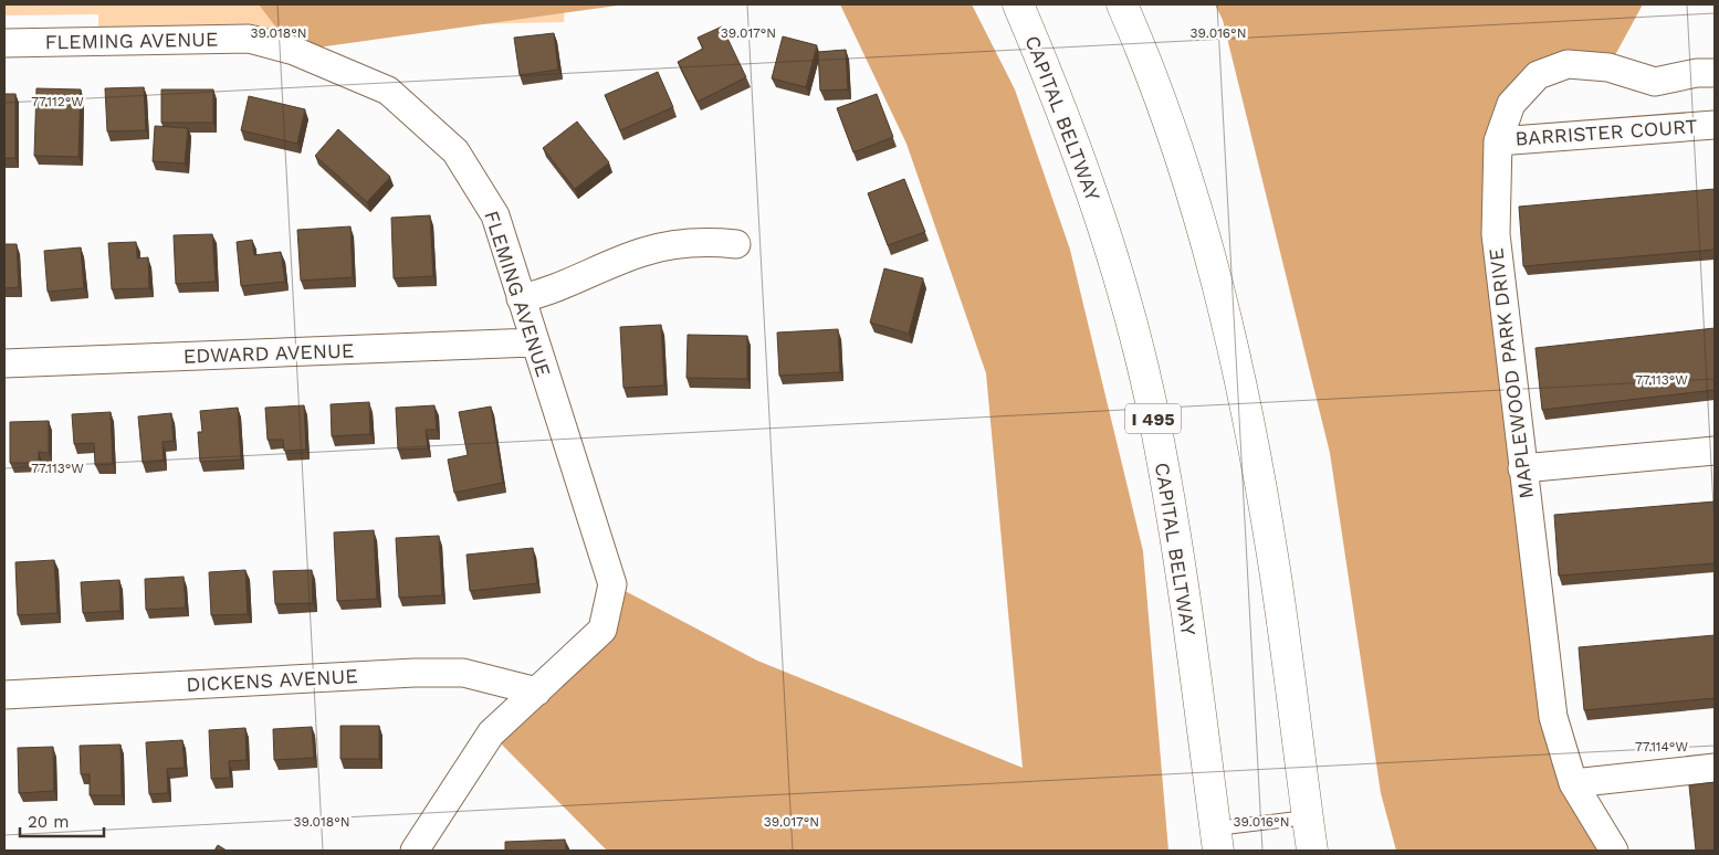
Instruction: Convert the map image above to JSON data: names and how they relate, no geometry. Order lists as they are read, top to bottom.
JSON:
{
  "streets": {
    "highway": ["CAPITAL BELTWAY", "I 495"],
    "street": [
      "FLEMING AVENUE",
      "BARRISTER COURT",
      "EDWARD AVENUE",
      "MAPLEWOOD PARK DRIVE",
      "DICKENS AVENUE"
    ]
  },
  "crossings": [
    ["FLEMING AVENUE", "EDWARD AVENUE"],
    ["FLEMING AVENUE", "DICKENS AVENUE"],
    ["BARRISTER COURT", "MAPLEWOOD PARK DRIVE"]
  ],
  "scale_bar": "20 m",
  "coordinates": [
    "39.018°N",
    "39.017°N",
    "39.016°N",
    "77.112°W",
    "77.113°W",
    "77.114°W"
  ]
}
